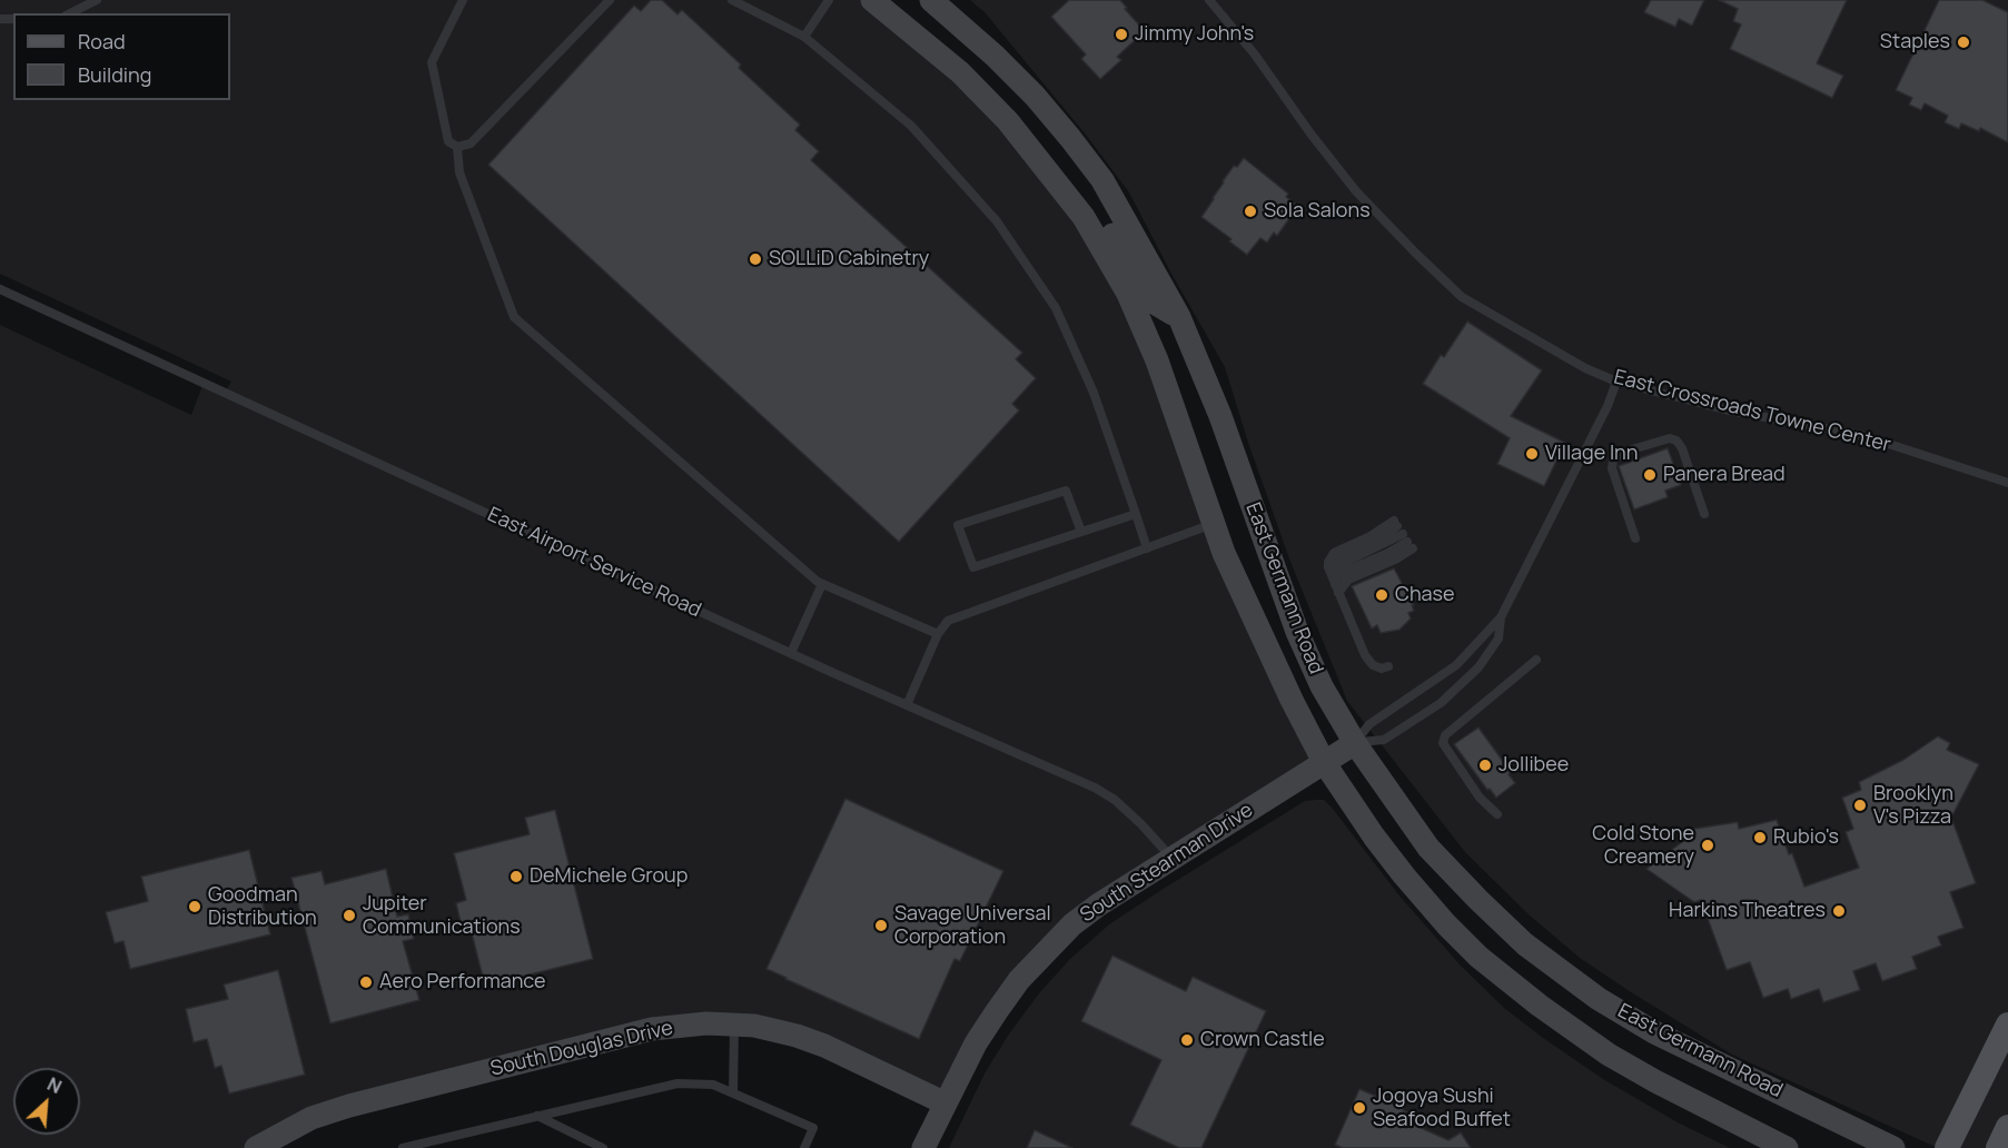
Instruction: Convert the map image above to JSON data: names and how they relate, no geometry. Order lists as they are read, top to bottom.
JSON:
{
  "streets": {
    "main road": ["East Germann Road", "South Stearman Drive", "South Douglas Drive"],
    "lane": ["East Crossroads Towne Center", "East Airport Service Road"]
  },
  "crossings": [
    ["East Crossroads Towne Center", "South Stearman Drive"],
    ["East Airport Service Road", "South Stearman Drive"],
    ["East Germann Road", "South Stearman Drive"],
    ["South Stearman Drive", "South Douglas Drive"]
  ],
  "places": [
    "Jimmy John's",
    "Staples",
    "Sola Salons",
    "SOLLiD Cabinetry",
    "Village Inn",
    "Panera Bread",
    "Chase",
    "Jollibee",
    "Brooklyn V's Pizza",
    "Rubio's",
    "Cold Stone Creamery",
    "DeMichele Group",
    "Goodman Distribution",
    "Harkins Theatres",
    "Jupiter Communications",
    "Savage Universal Corporation",
    "Aero Performance",
    "Crown Castle",
    "Jogoya Sushi Seafood Buffet"
  ],
  "legend": ["Road", "Building"],
  "north": "top right"
}
